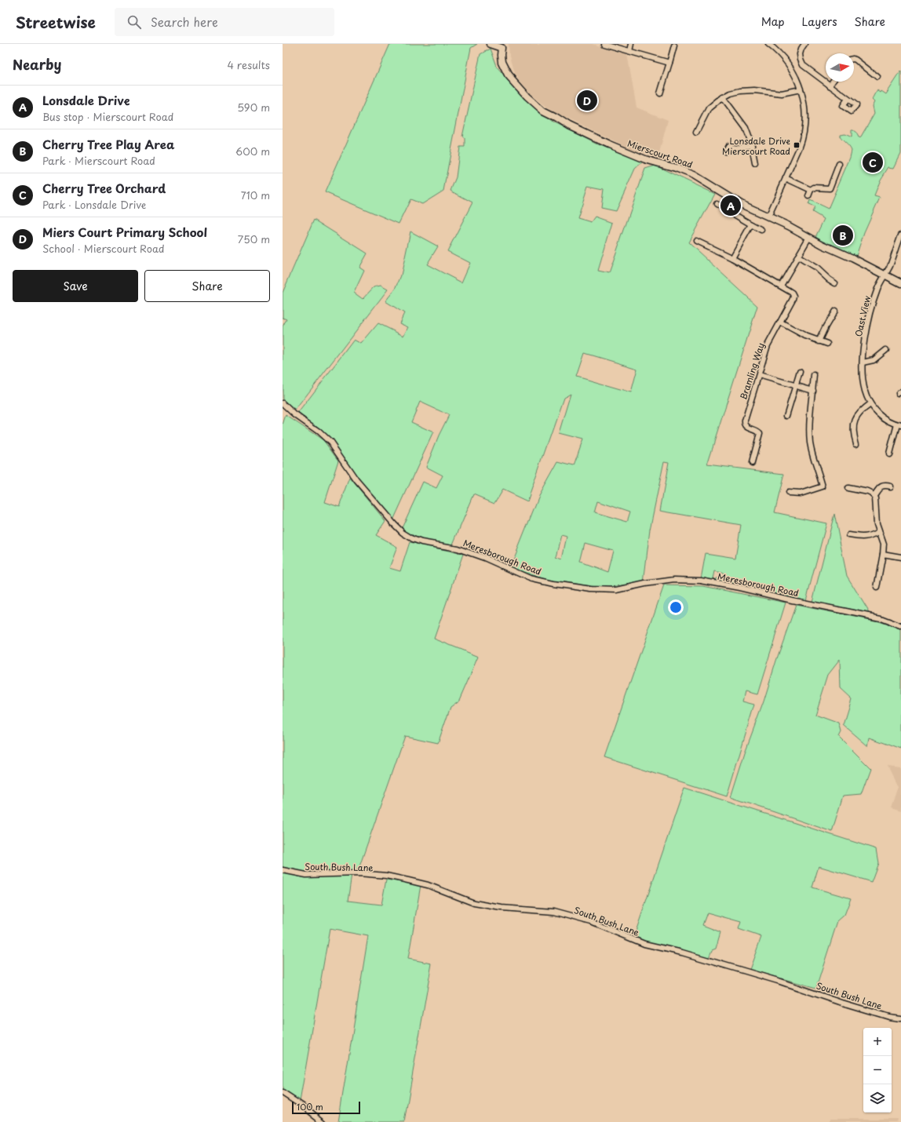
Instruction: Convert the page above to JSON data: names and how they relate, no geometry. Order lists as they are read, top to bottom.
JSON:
{
  "streets": {
    "street": [
      "Mierscourt Road",
      "Oast View",
      "Bramling Way",
      "Meresborough Road",
      "South Bush Lane"
    ]
  },
  "crossings": [
    ["Mierscourt Road", "Oast View"]
  ],
  "places": {
    "transit": ["Lonsdale Drive Mierscourt Road"]
  },
  "scale_bar": "100 m",
  "north": "right",
  "page": {
    "header": "Streetwise",
    "search": "Search here",
    "nav": ["Map", "Layers", "Share"],
    "heading": ["Nearby", "4 results"],
    "list": [
      {
        "mark": "A",
        "name": "Lonsdale Drive",
        "note": "Bus stop · Mierscourt Road",
        "value": "590 m"
      },
      {
        "mark": "B",
        "name": "Cherry Tree Play Area",
        "note": "Park · Mierscourt Road",
        "value": "600 m"
      },
      {
        "mark": "C",
        "name": "Cherry Tree Orchard",
        "note": "Park · Lonsdale Drive",
        "value": "710 m"
      },
      {
        "mark": "D",
        "name": "Miers Court Primary School",
        "note": "School · Mierscourt Road",
        "value": "750 m"
      }
    ],
    "pins": [
      "D",
      "C",
      "A",
      "B"
    ],
    "buttons": ["Save", "Share"],
    "map_buttons": ["+", "−"],
    "scale": "100 m"
  }
}
